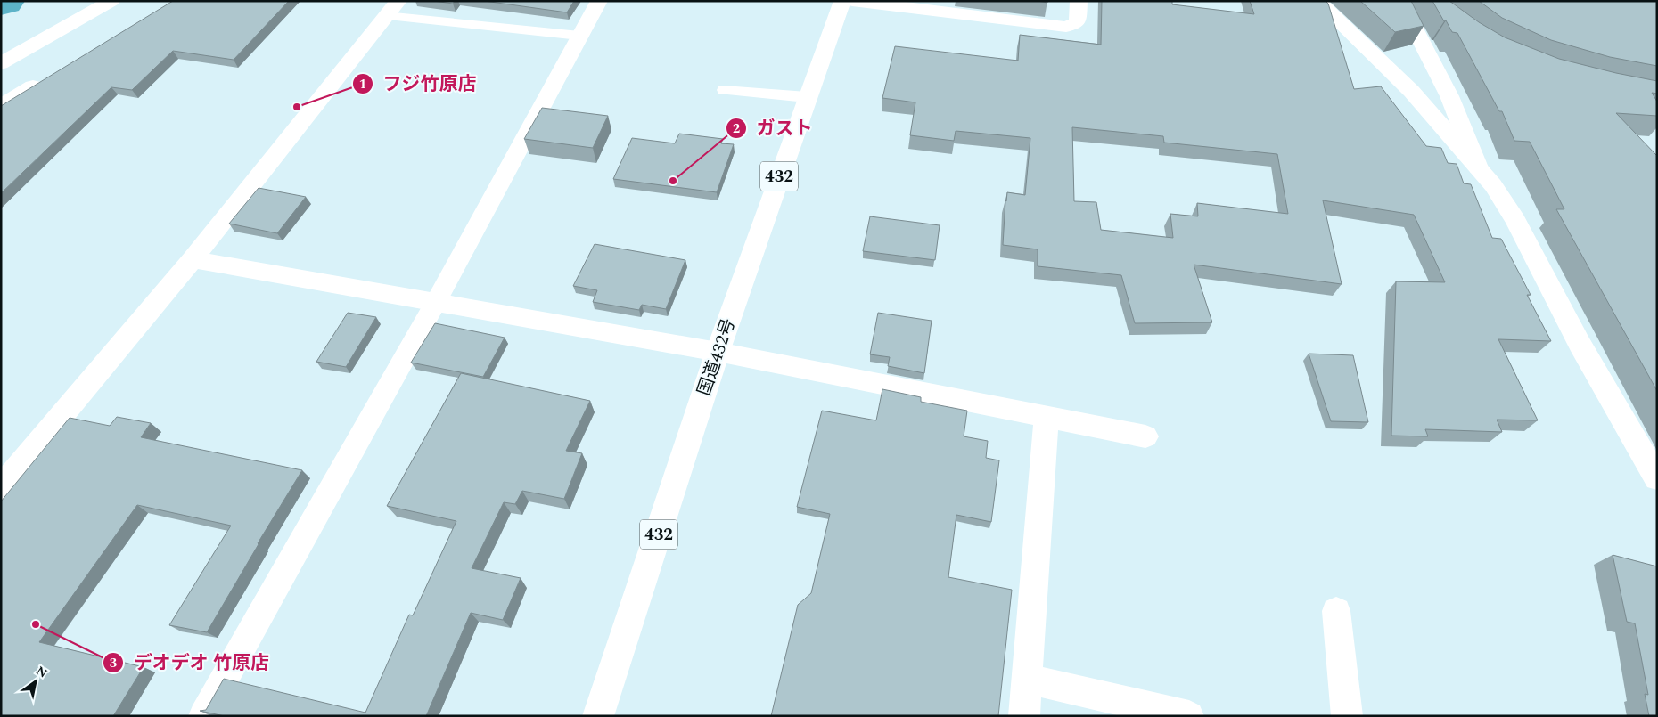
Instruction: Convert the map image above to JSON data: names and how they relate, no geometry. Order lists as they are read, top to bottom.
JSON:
{
  "streets": {
    "main road": ["432", "国道432号"]
  },
  "places": ["フジ竹原店", "ガスト", "デオデオ 竹原店"],
  "north": "top right"
}
